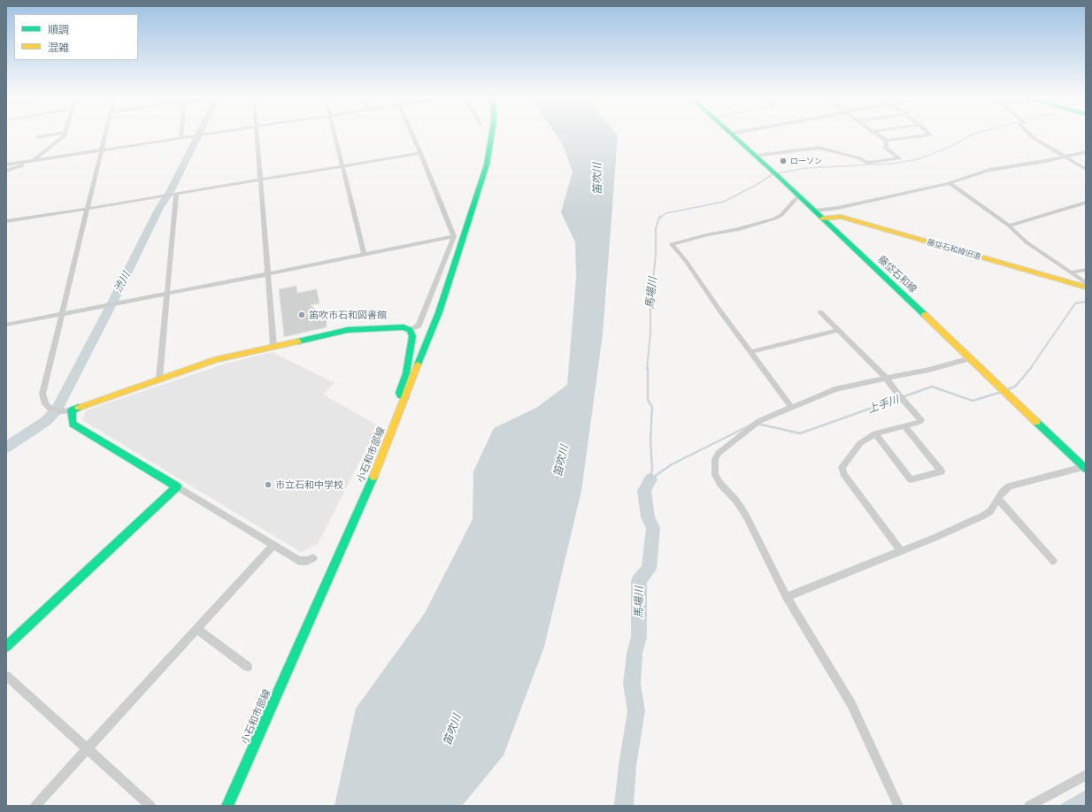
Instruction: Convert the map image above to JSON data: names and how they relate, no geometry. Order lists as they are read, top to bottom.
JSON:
{
  "streets": {
    "main road": ["藤垈石和線旧道", "藤垈石和線", "小石和市部線"]
  },
  "crossings": [
    ["藤垈石和線旧道", "藤垈石和線"]
  ],
  "water": [
    "笛吹川",
    "渋川",
    "馬場川",
    "上手川"
  ],
  "places": ["ローソン", "笛吹市石和図書館", "市立石和中学校"],
  "legend": ["順調", "混雑"]
}
